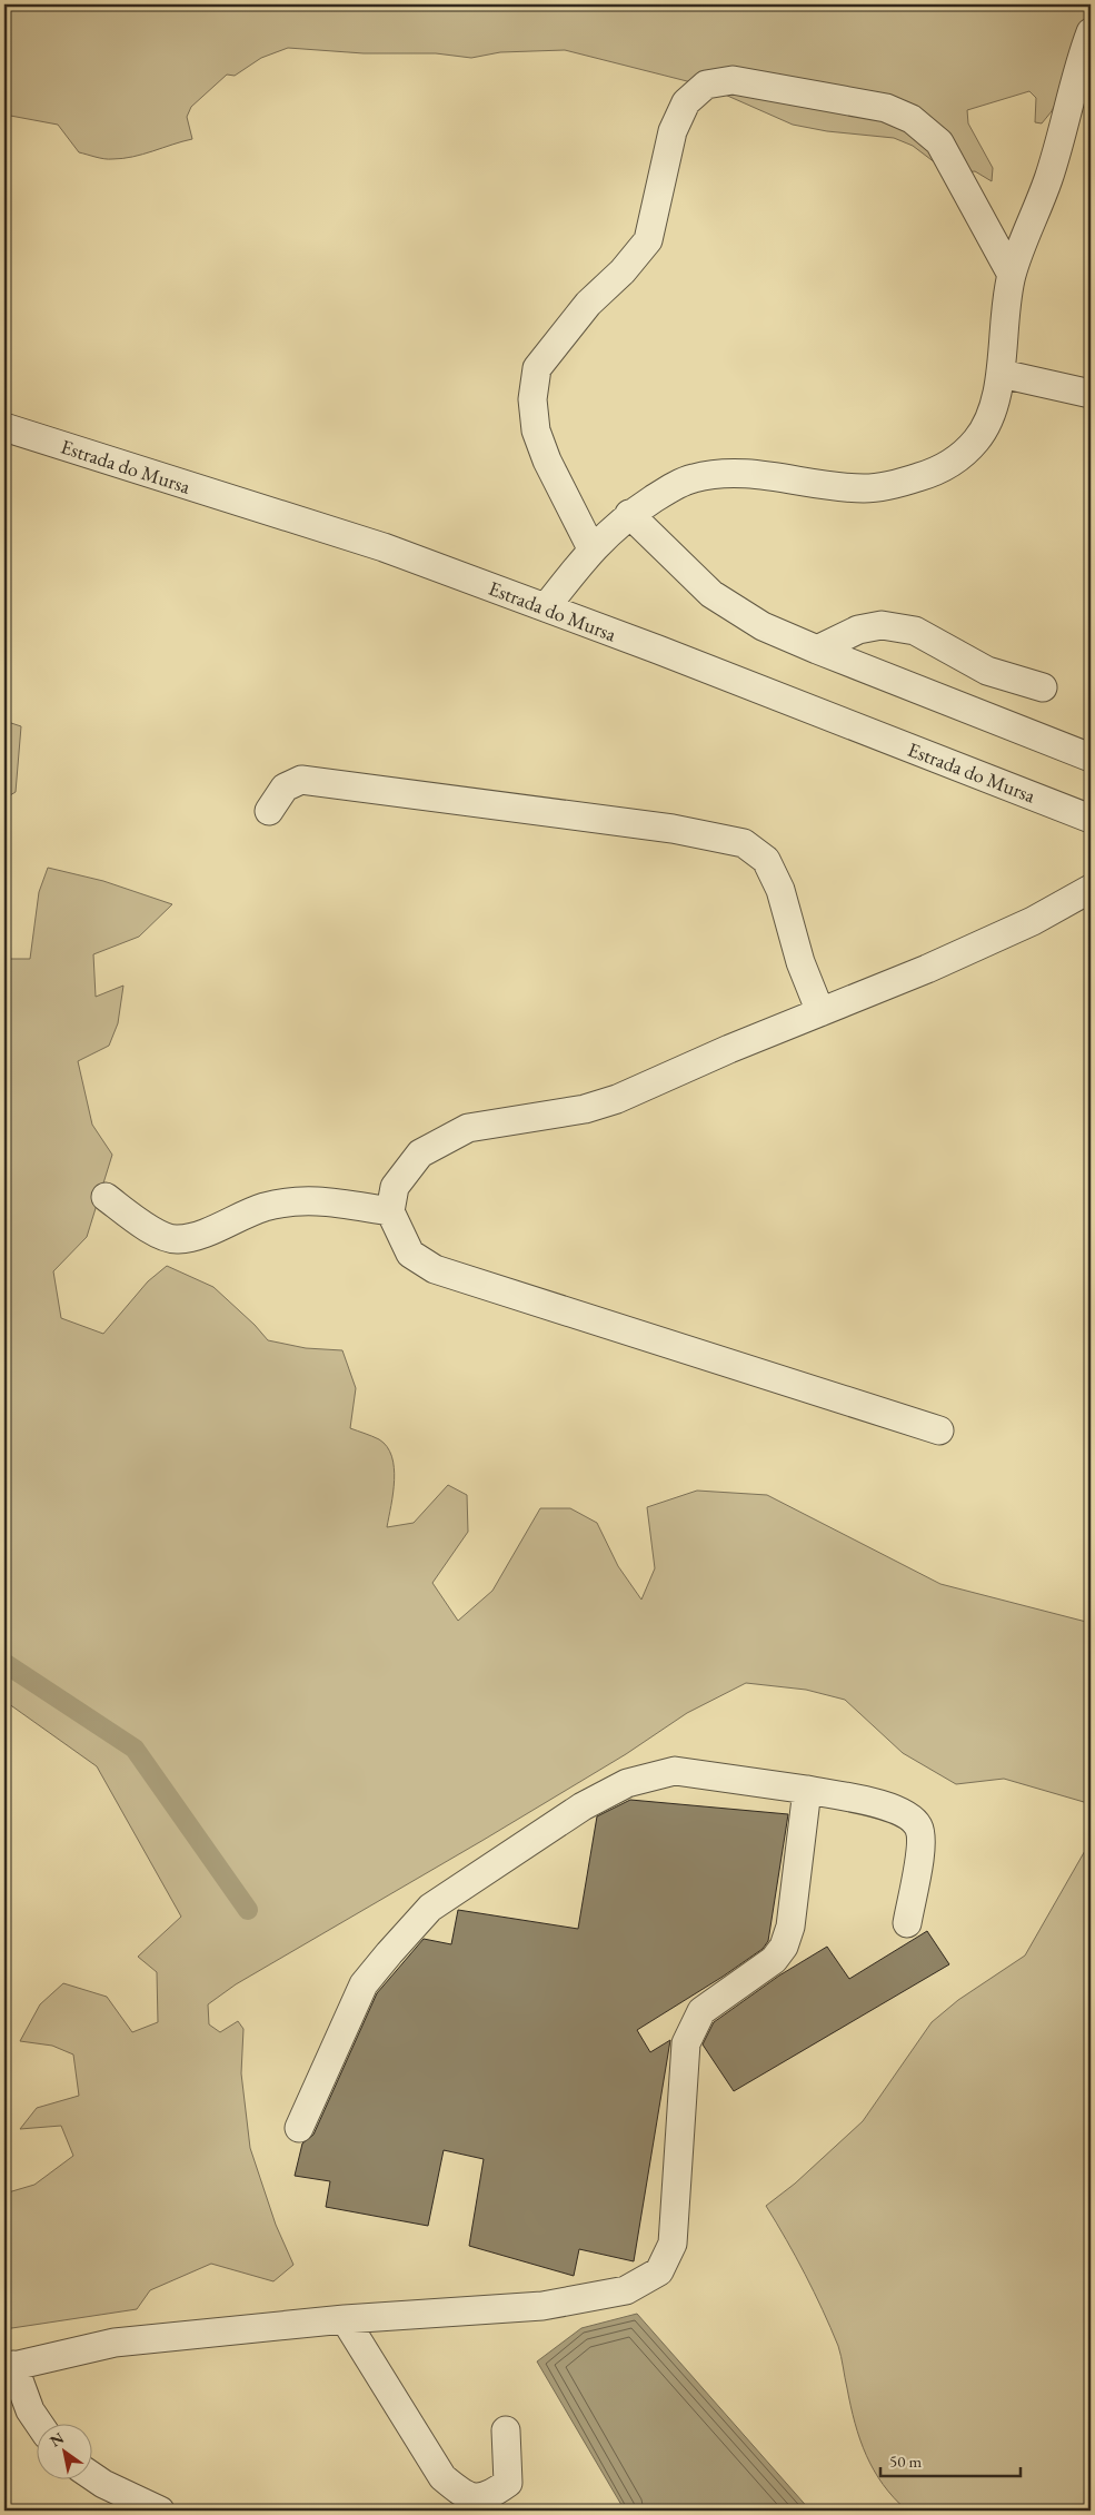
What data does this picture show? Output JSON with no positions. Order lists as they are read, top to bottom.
{
  "streets": {
    "street": ["Estrada do Mursa"]
  },
  "scale_bar": "50 m",
  "north": "top left"
}
